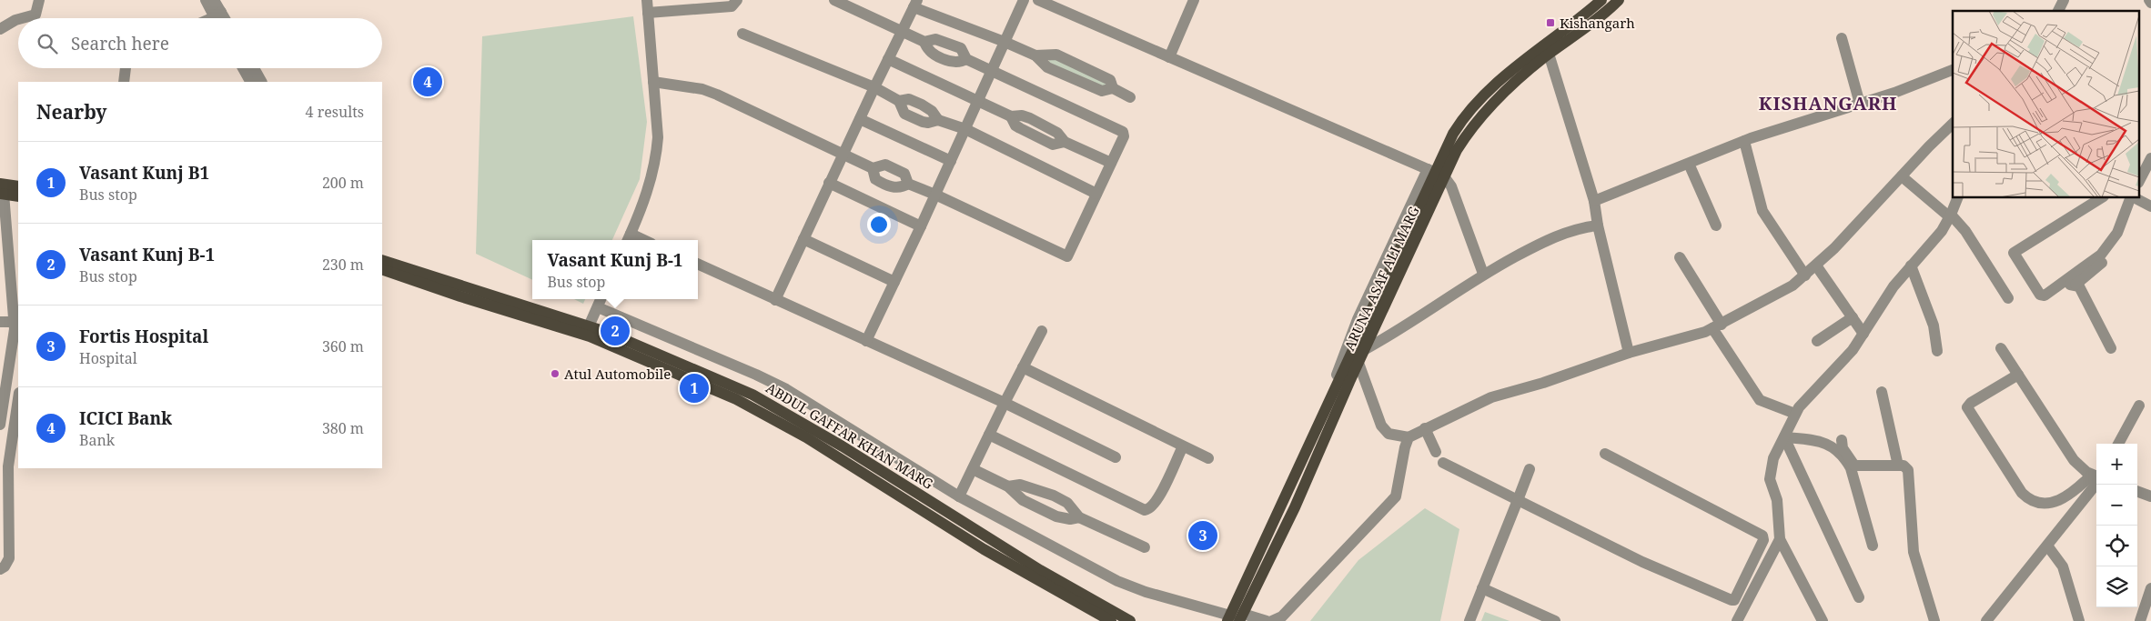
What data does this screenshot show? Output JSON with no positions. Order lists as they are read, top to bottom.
{
  "streets": {
    "main road": ["ARUNA ASAF ALI MARG", "ABDUL GAFFAR KHAN MARG"]
  },
  "districts": ["KISHANGARH"],
  "places": {
    "transit": ["Kishangarh"],
    "other": ["Atul Automobile"]
  },
  "page": {
    "search": "Search here",
    "pins": [
      "4",
      "2",
      "1",
      "3"
    ],
    "heading": ["Nearby", "4 results"],
    "list": [
      {
        "mark": "1",
        "name": "Vasant Kunj B1",
        "note": "Bus stop",
        "value": "200 m"
      },
      {
        "mark": "2",
        "name": "Vasant Kunj B-1",
        "note": "Bus stop",
        "value": "230 m"
      },
      {
        "mark": "3",
        "name": "Fortis Hospital",
        "note": "Hospital",
        "value": "360 m"
      },
      {
        "mark": "4",
        "name": "ICICI Bank",
        "note": "Bank",
        "value": "380 m"
      }
    ],
    "popup": ["Vasant Kunj B-1", "Bus stop"],
    "map_buttons": ["+", "−"]
  }
}
